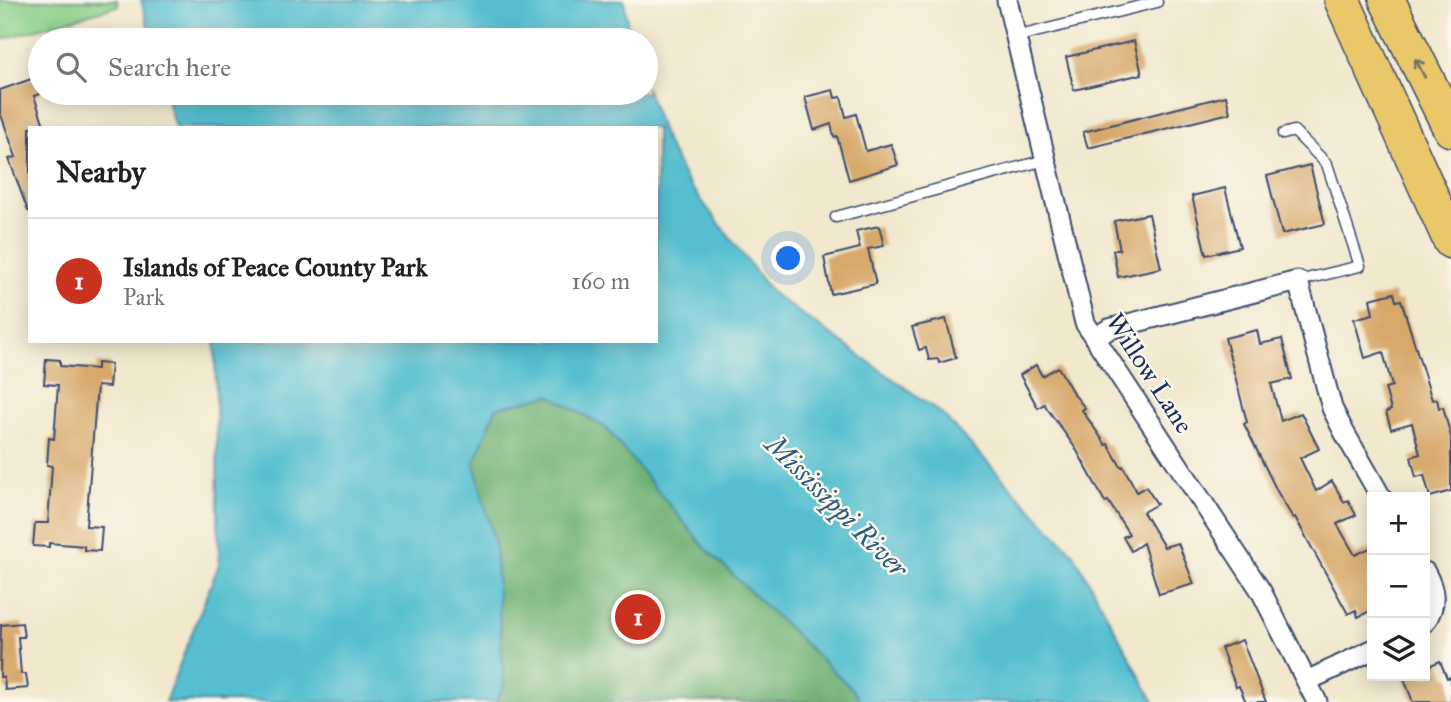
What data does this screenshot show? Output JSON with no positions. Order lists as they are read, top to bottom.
{
  "streets": {
    "street": ["Willow Lane"]
  },
  "water": ["Mississippi River"],
  "page": {
    "search": "Search here",
    "heading": "Nearby",
    "list": [
      {
        "mark": "1",
        "name": "Islands of Peace County Park",
        "note": "Park",
        "value": "160 m"
      }
    ],
    "map_buttons": ["+", "−"],
    "pins": "1"
  }
}
